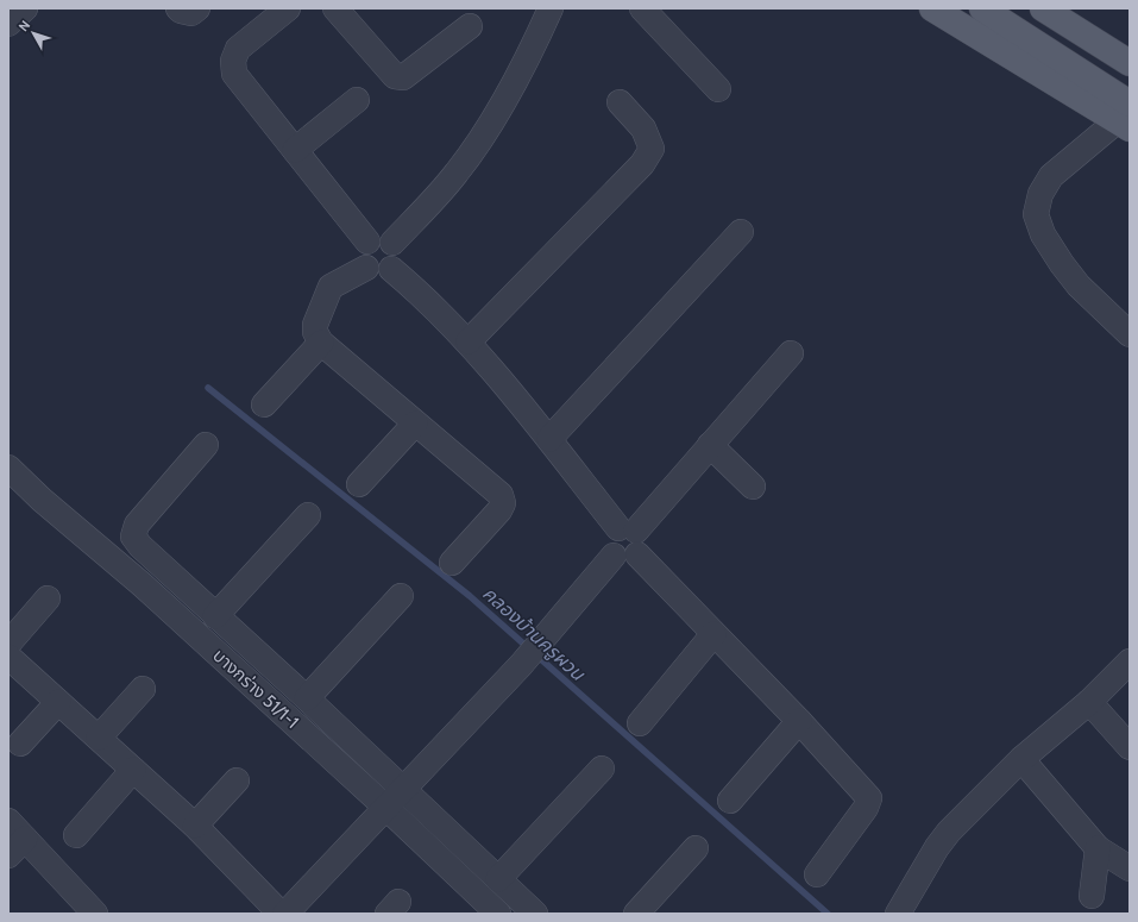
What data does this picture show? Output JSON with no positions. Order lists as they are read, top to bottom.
{
  "streets": {
    "street": ["บางกร่าง 51/1-1"]
  },
  "water": ["คลองบ้านครูผวน"],
  "north": "top left"
}
